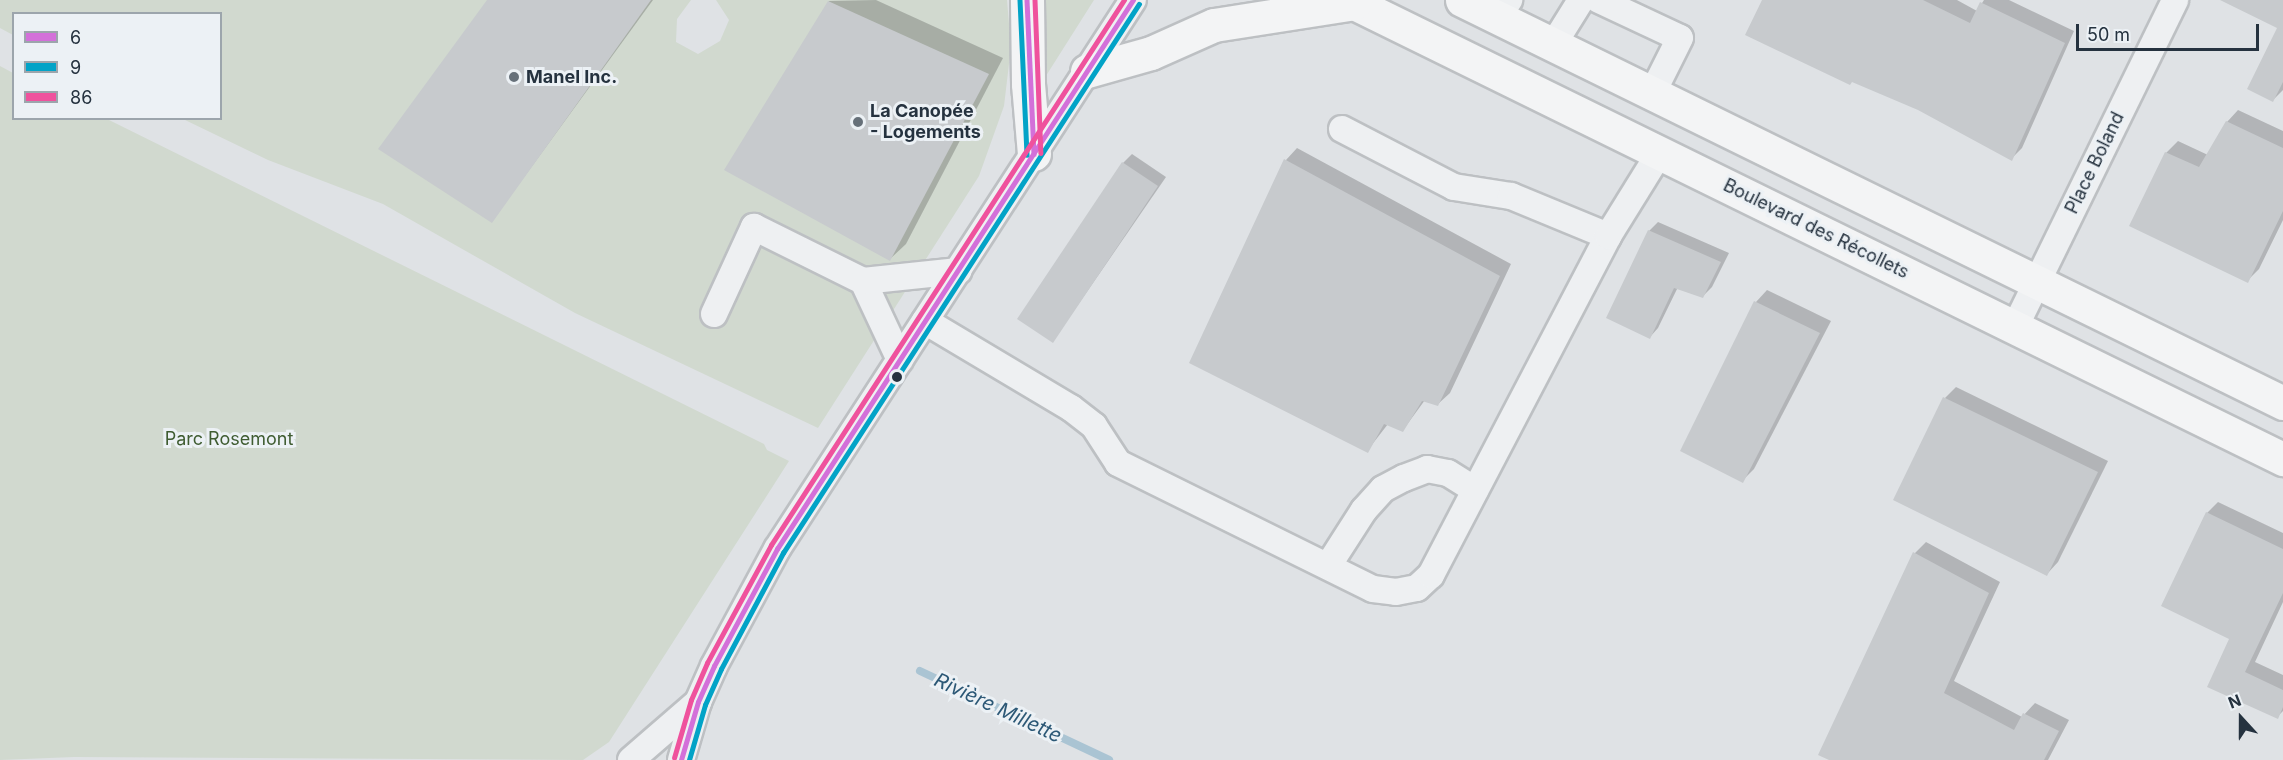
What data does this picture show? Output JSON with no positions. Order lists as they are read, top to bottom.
{
  "streets": {
    "main road": ["Boulevard des Récollets"],
    "street": ["Place Boland"]
  },
  "crossings": [
    ["Place Boland", "Boulevard des Récollets"]
  ],
  "water": ["Rivière Millette"],
  "parks": ["Parc Rosemont"],
  "places": ["Manel Inc.", "La Canopée - Logements"],
  "lines": ["transit line 6", "transit line 9", "transit line 86"],
  "legend": ["6", "9", "86"],
  "scale_bar": "50 m",
  "north": "top"
}
